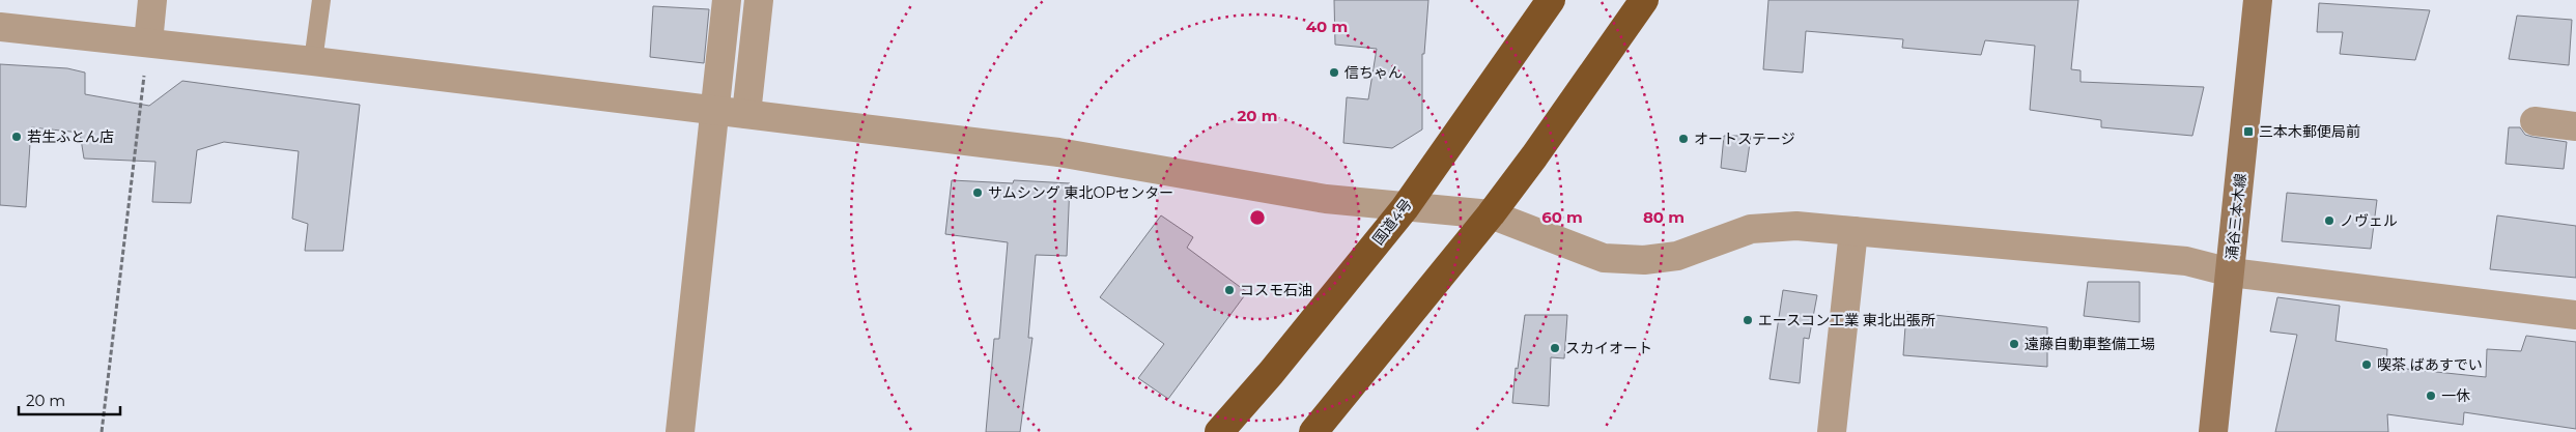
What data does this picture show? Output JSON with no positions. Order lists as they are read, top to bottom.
{
  "streets": {
    "highway": ["国道4号"],
    "main road": ["涌谷三本木線"]
  },
  "places": {
    "other": [
      "信ちゃん",
      "若生ふとん店",
      "オートステージ",
      "サムシング 東北OPセンター",
      "ノヴェル",
      "コスモ石油",
      "エースコン工業 東北出張所",
      "遠藤自動車整備工場",
      "スカイオート",
      "喫茶 ばあすでい",
      "一休"
    ],
    "transit": ["三本木郵便局前"]
  },
  "scale_bar": "20 m",
  "rings": [
    "40 m",
    "20 m",
    "60 m",
    "80 m"
  ]
}
